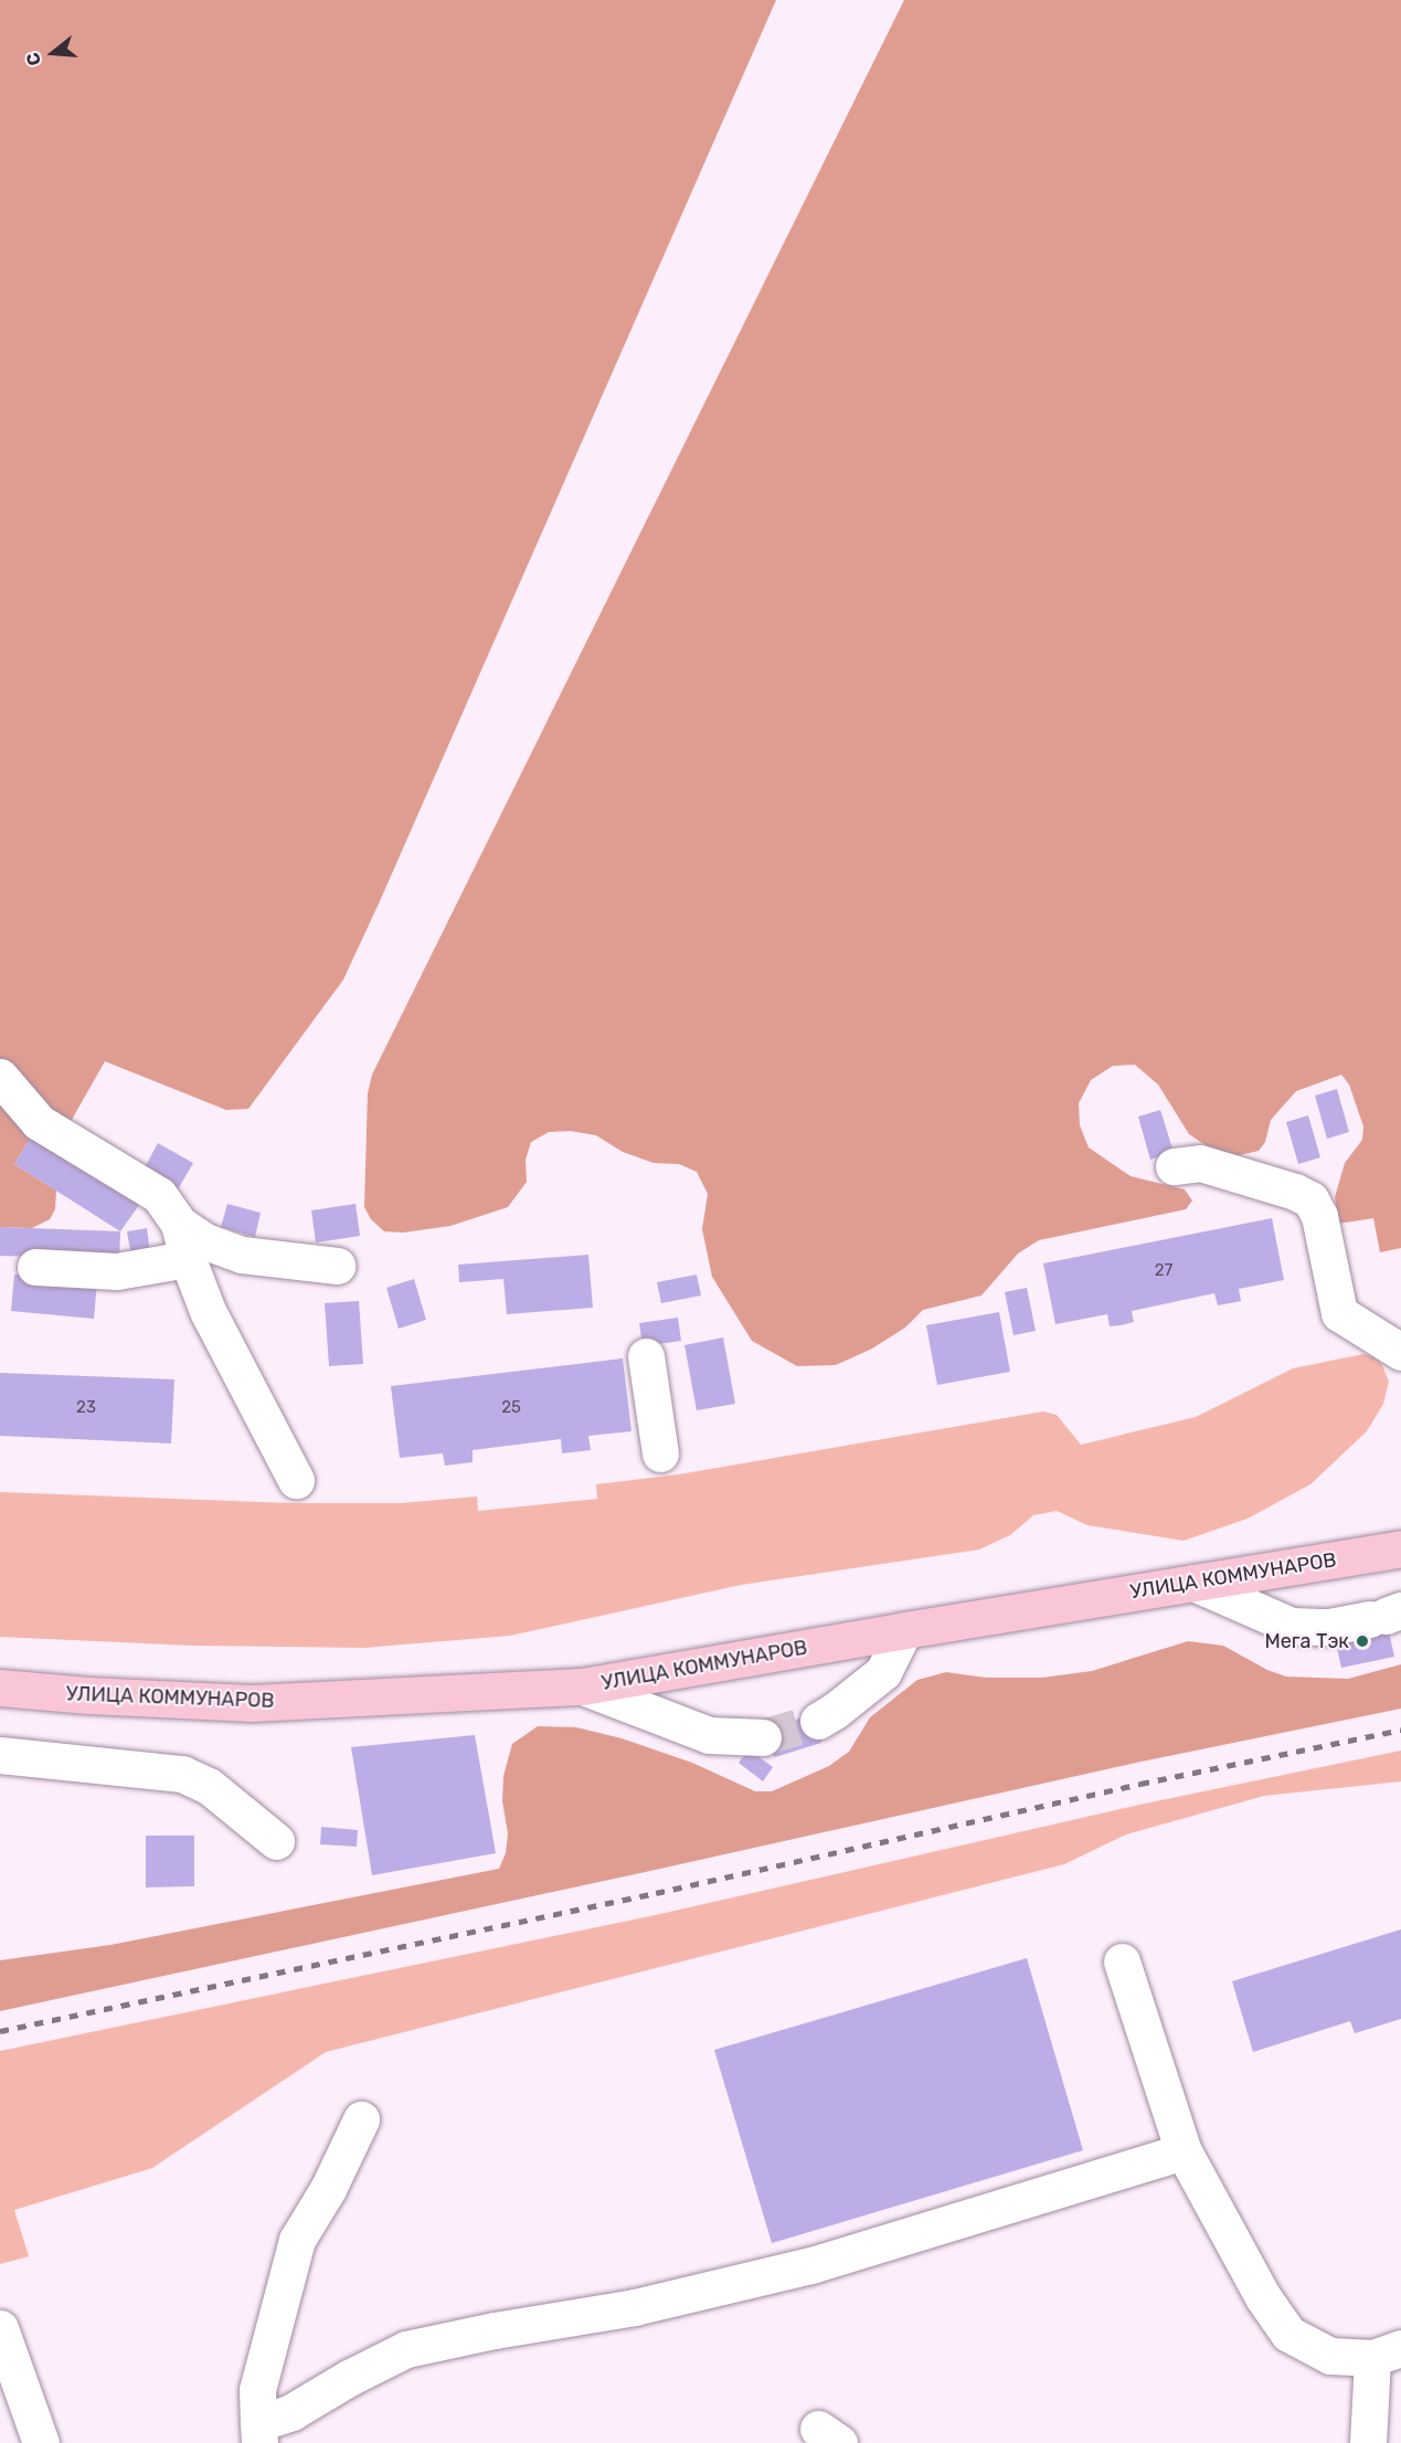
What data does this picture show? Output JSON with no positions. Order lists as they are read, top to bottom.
{
  "streets": {
    "main road": ["УЛИЦА КОММУНАРОВ"]
  },
  "places": ["Мега Тэк"],
  "house_numbers": ["27", "23", "25"],
  "north": "left"
}
